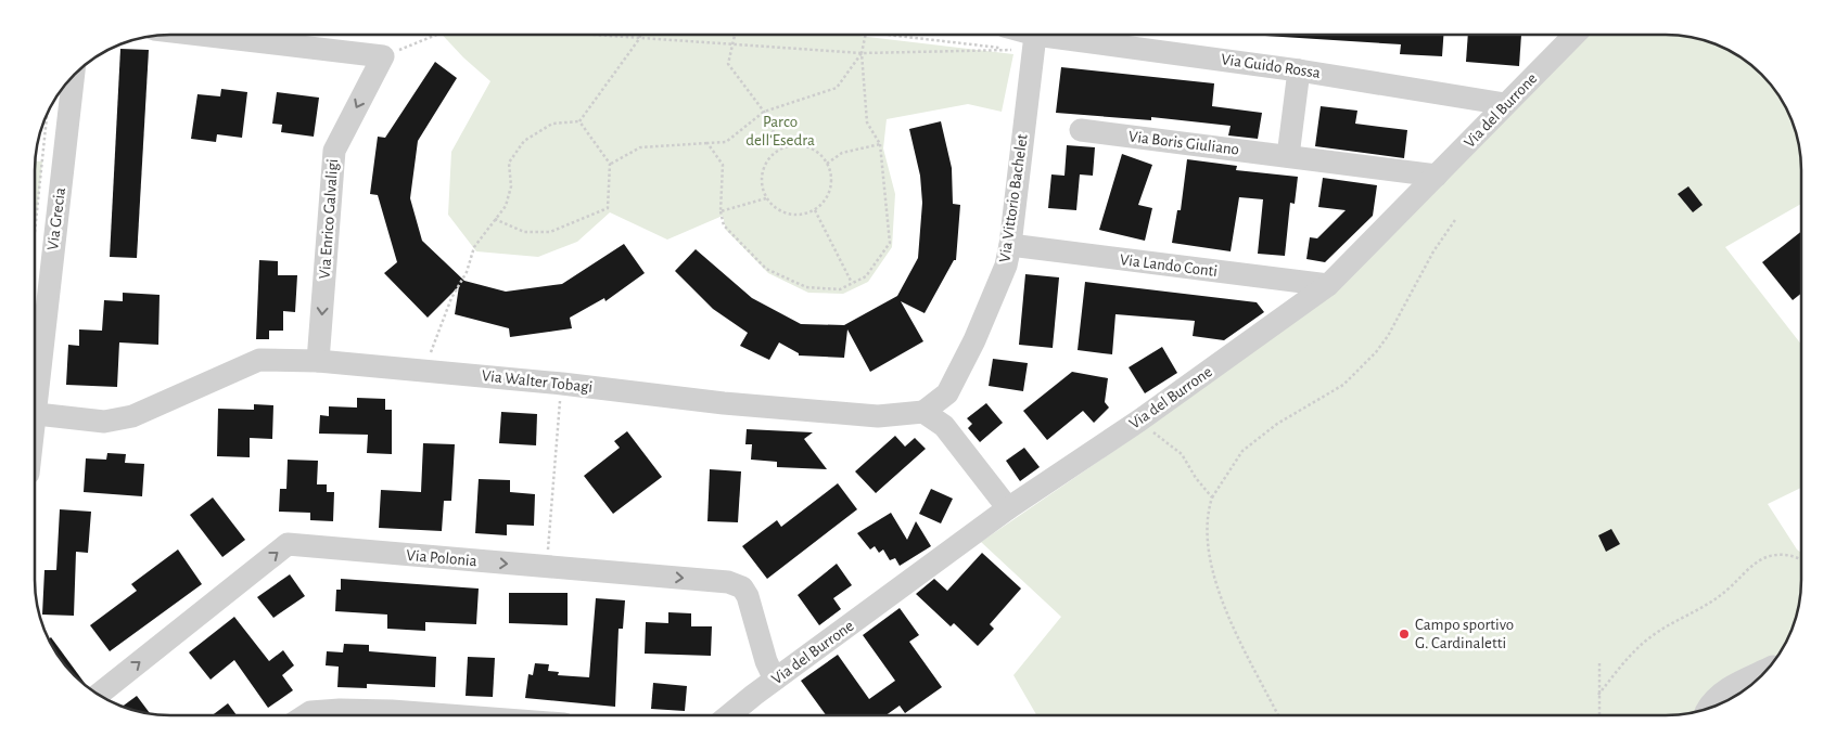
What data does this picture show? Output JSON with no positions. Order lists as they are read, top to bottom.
{
  "streets": {
    "street": [
      "Via Guido Rossa",
      "Via del Burrone",
      "Via Boris Giuliano",
      "Via Vittorio Bachelet",
      "Via Grecia",
      "Via Enrico Galvaligi",
      "Via Lando Conti",
      "Via Walter Tobagi",
      "Via Polonia"
    ]
  },
  "crossings": [
    ["Via Guido Rossa", "Via del Burrone"],
    ["Via del Burrone", "Via Boris Giuliano"],
    ["Via del Burrone", "Via Lando Conti"],
    ["Via del Burrone", "Via Polonia"],
    ["Via Vittorio Bachelet", "Via Lando Conti"],
    ["Via Vittorio Bachelet", "Via Walter Tobagi"],
    ["Via Enrico Galvaligi", "Via Walter Tobagi"]
  ],
  "one_way": ["Via Enrico Galvaligi", "Via Polonia"],
  "parks": ["Parco dell'Esedra"],
  "places": ["Campo sportivo G. Cardinaletti"]
}
